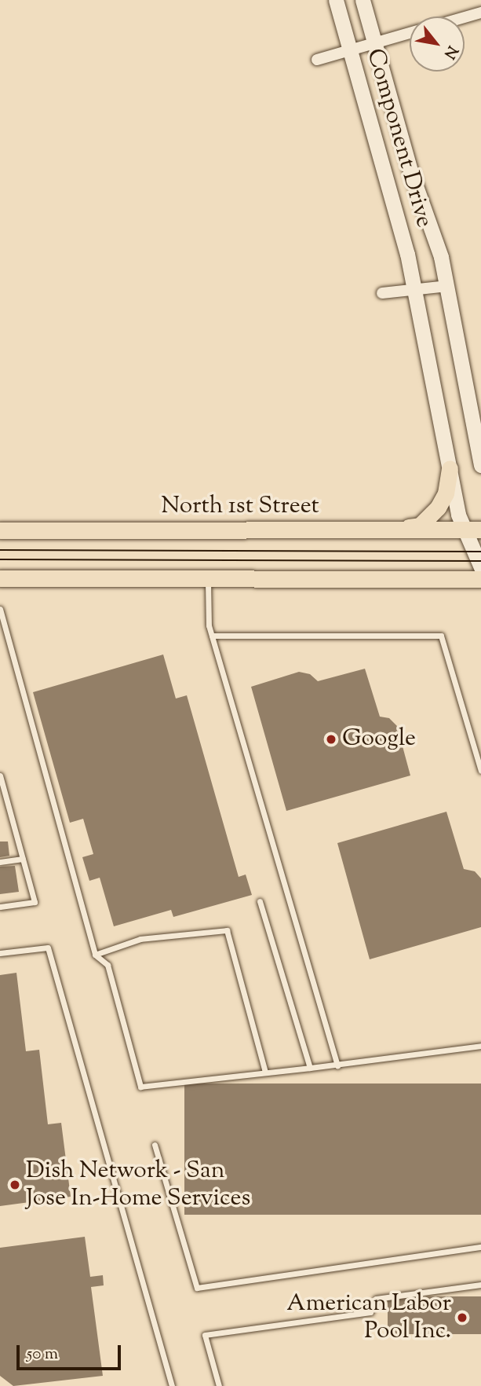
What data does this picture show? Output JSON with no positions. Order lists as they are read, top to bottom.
{
  "streets": {
    "main road": ["Component Drive", "North 1st Street"]
  },
  "crossings": [
    ["Component Drive", "North 1st Street"]
  ],
  "places": ["Google", "Dish Network - San Jose In-Home Services", "American Labor Pool Inc."],
  "scale_bar": "50 m",
  "north": "bottom right"
}
